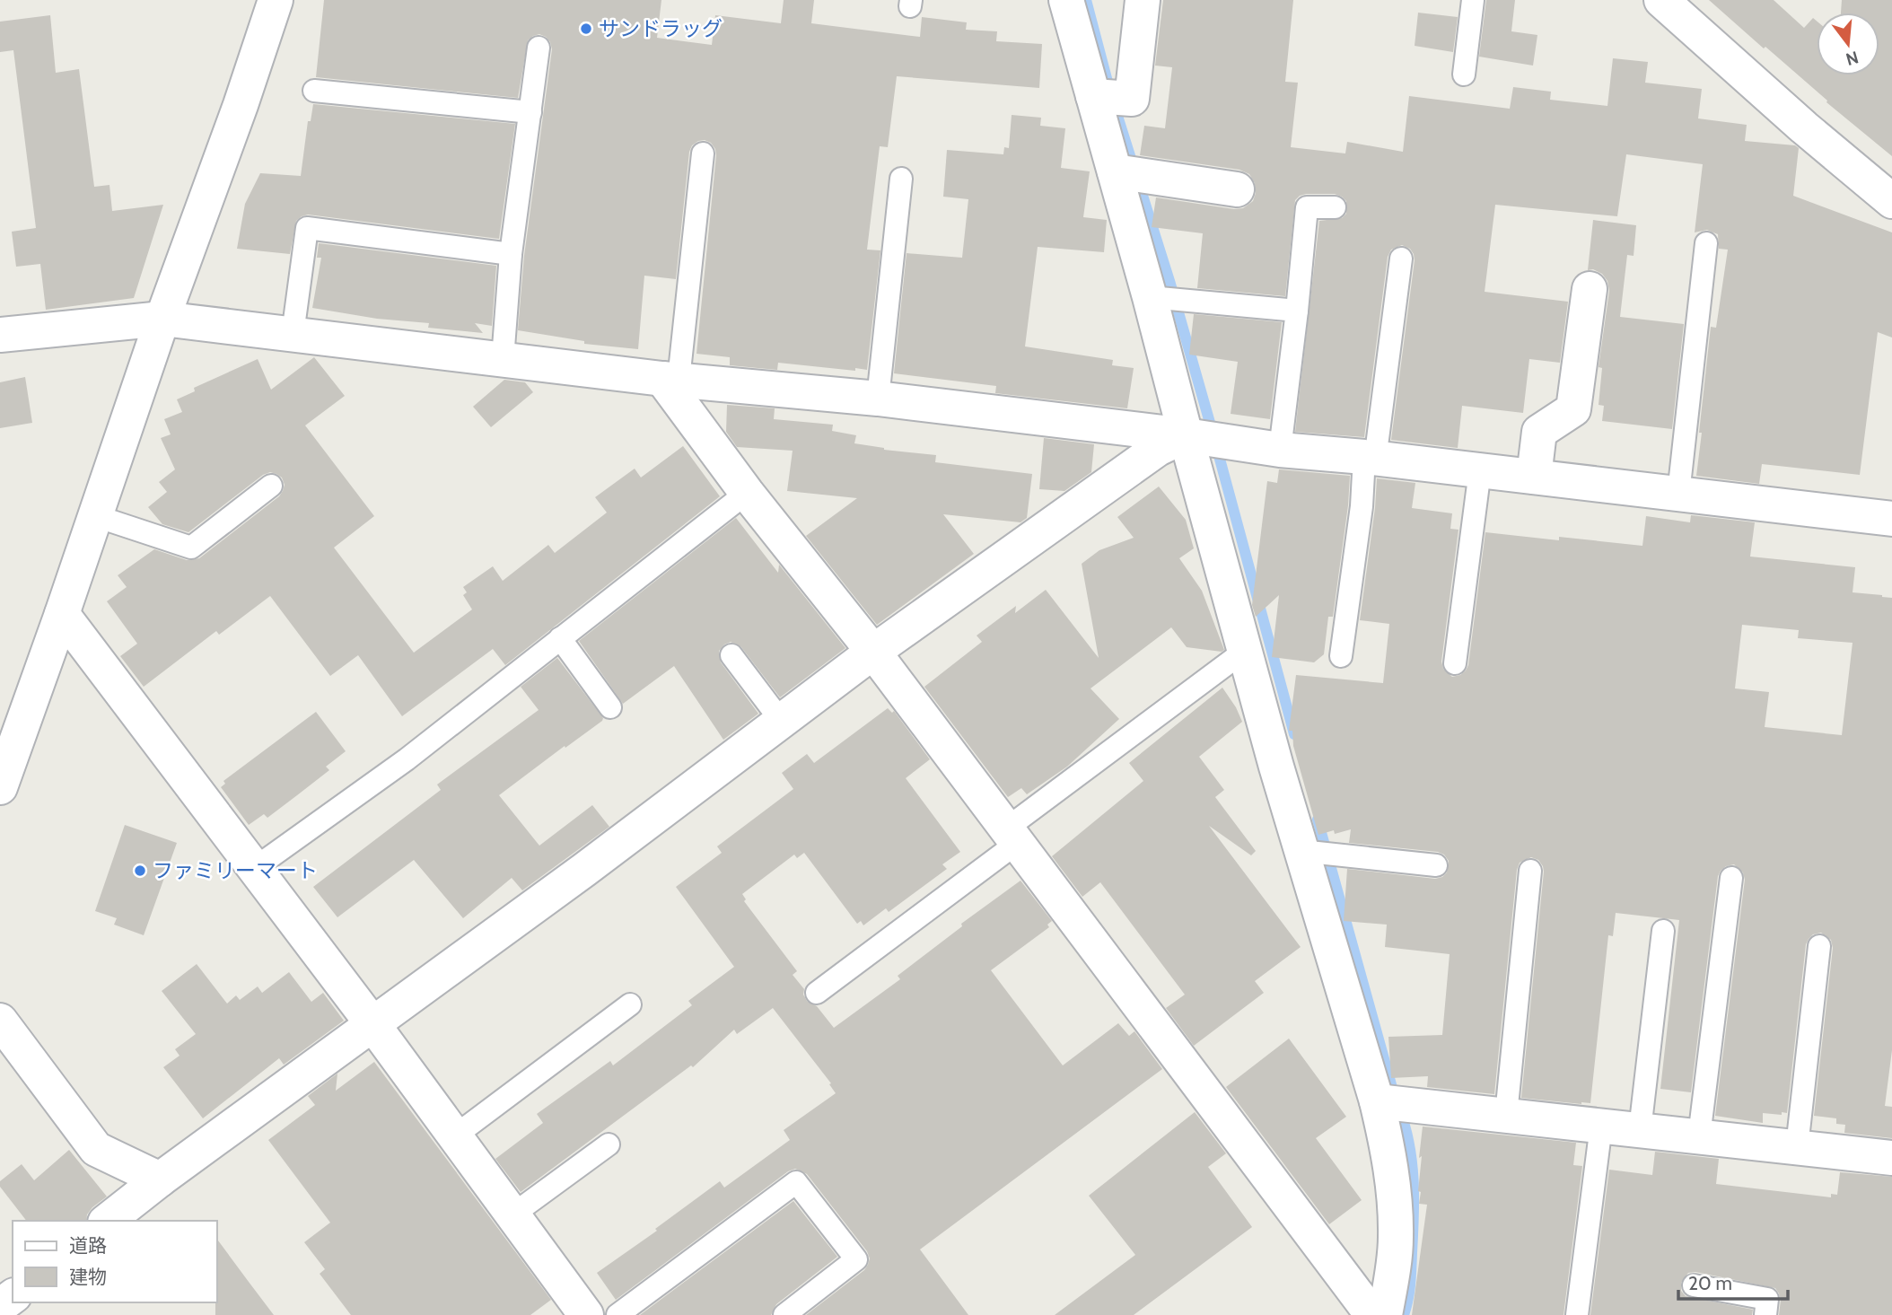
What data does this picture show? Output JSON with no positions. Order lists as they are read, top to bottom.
{
  "places": ["サンドラッグ", "ファミリーマート"],
  "legend": ["道路", "建物"],
  "scale_bar": "20 m",
  "north": "bottom"
}
